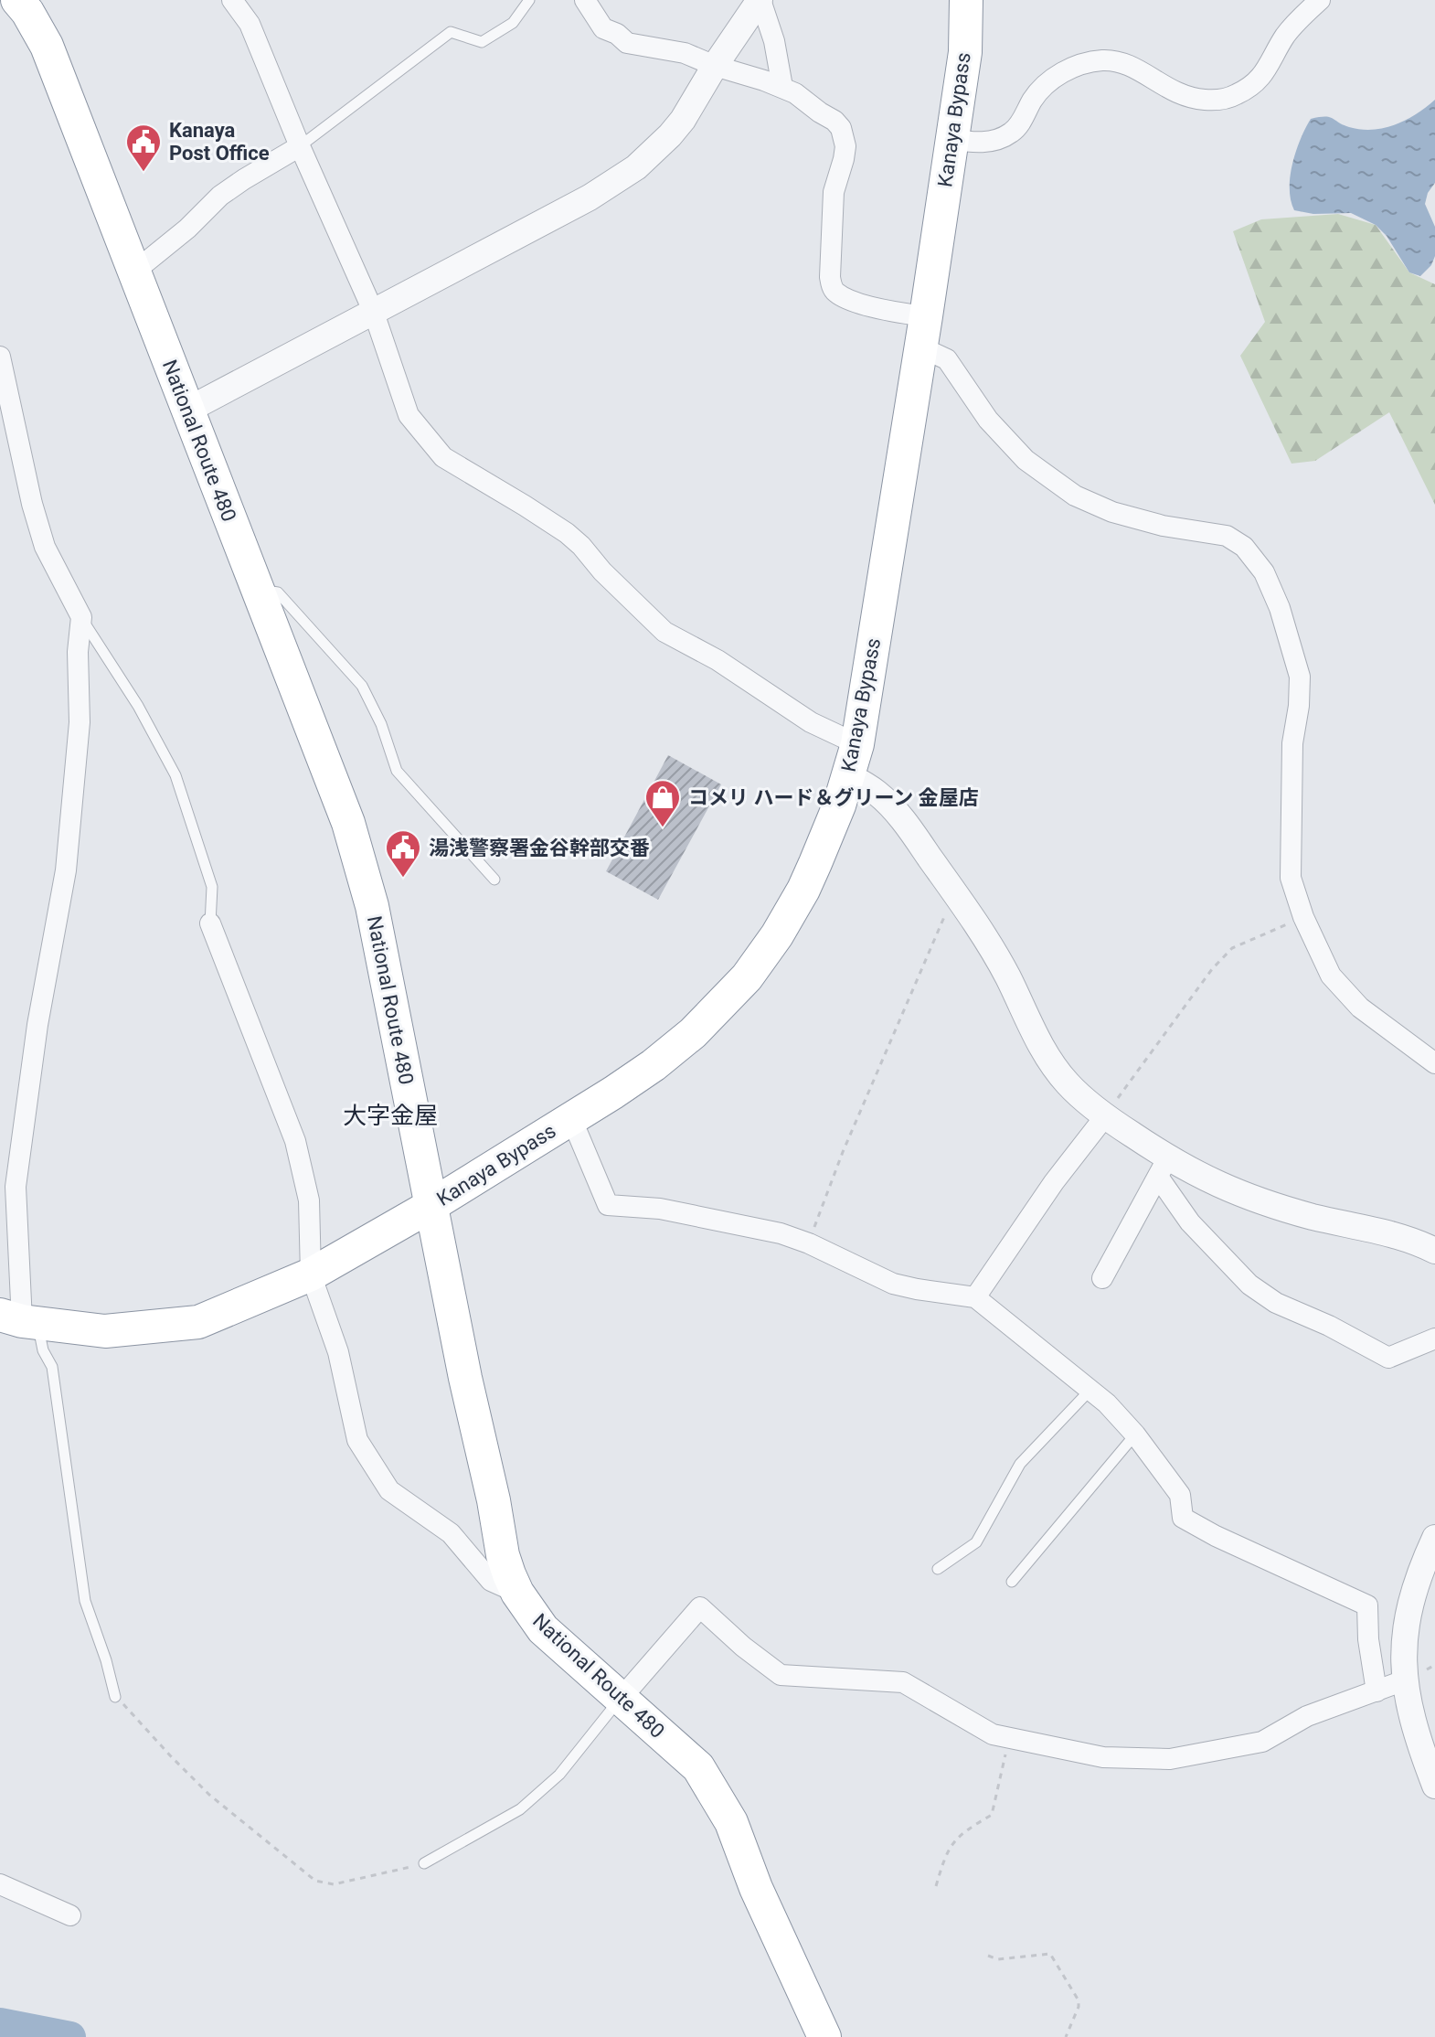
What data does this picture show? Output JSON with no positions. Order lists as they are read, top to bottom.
{
  "streets": {
    "highway": ["Kanaya Bypass", "National Route 480"]
  },
  "crossings": [
    ["Kanaya Bypass", "National Route 480"]
  ],
  "districts": ["大字金屋"],
  "places": {
    "public building": ["Kanaya Post Office", "湯浅警察署金谷幹部交番"],
    "shop": ["コメリ ハード＆グリーン 金屋店"]
  }
}
